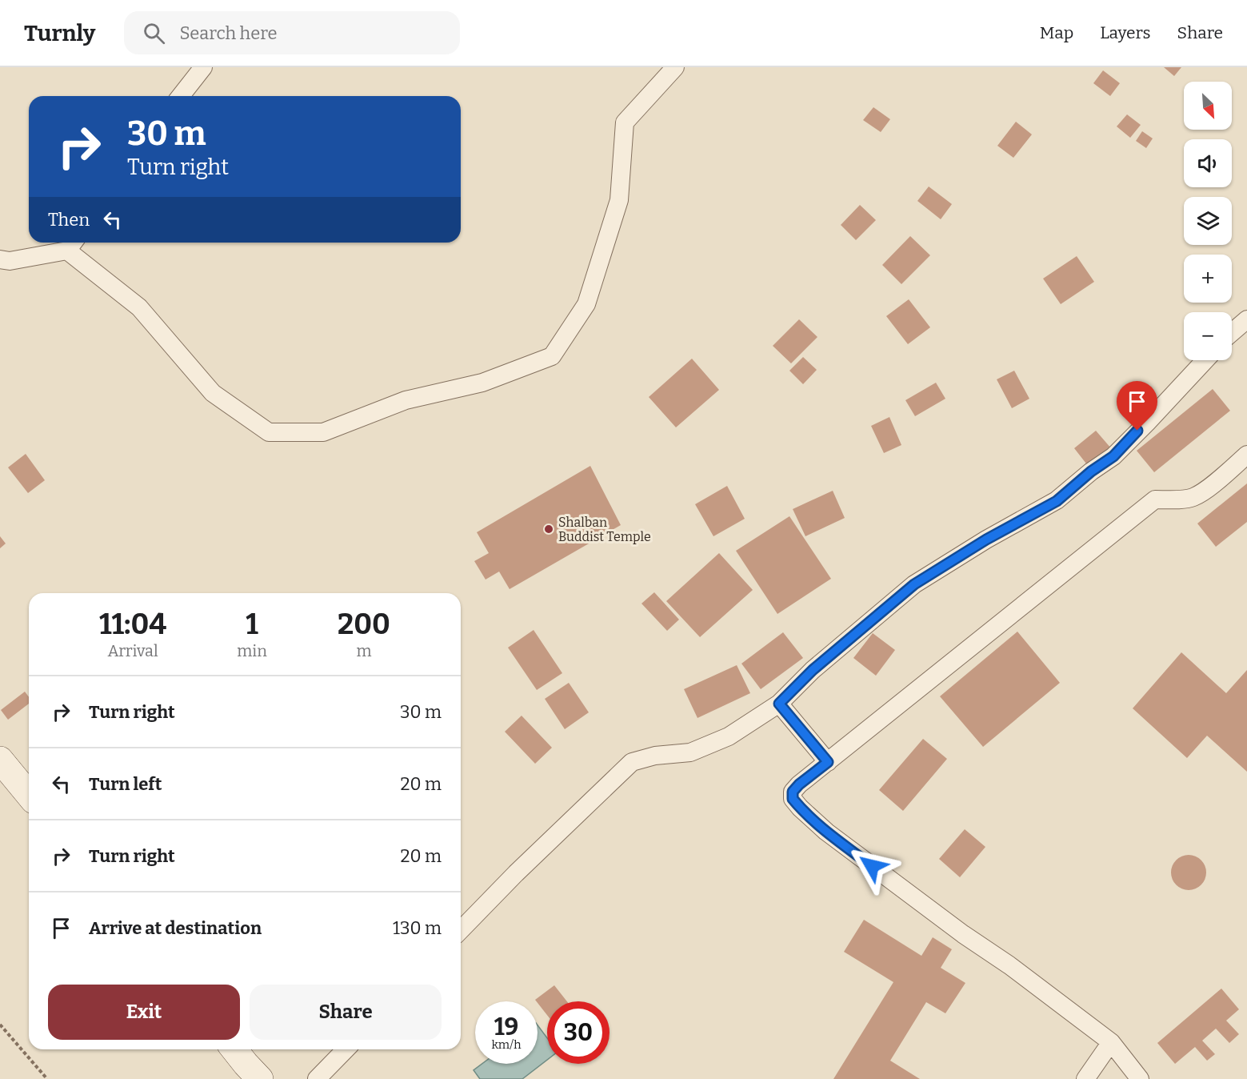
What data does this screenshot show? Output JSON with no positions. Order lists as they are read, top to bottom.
{
  "places": ["Shalban Buddist Temple"],
  "north": "bottom right",
  "page": {
    "header": "Turnly",
    "search": "Search here",
    "nav": ["Map", "Layers", "Share"],
    "map_buttons": ["+", "−"],
    "turn": ["30 m", "Turn right"],
    "then": "Then",
    "eta": [
      "11:04",
      "Arrival",
      "1",
      "min",
      "200",
      "m"
    ],
    "list": [
      {
        "name": "Turn right",
        "value": "30 m"
      },
      {
        "name": "Turn left",
        "value": "20 m"
      },
      {
        "name": "Turn right",
        "value": "20 m"
      },
      {
        "name": "Arrive at destination",
        "value": "130 m"
      }
    ],
    "buttons": ["Exit", "Share"],
    "speed": "19 km/h",
    "limit": "30"
  }
}
